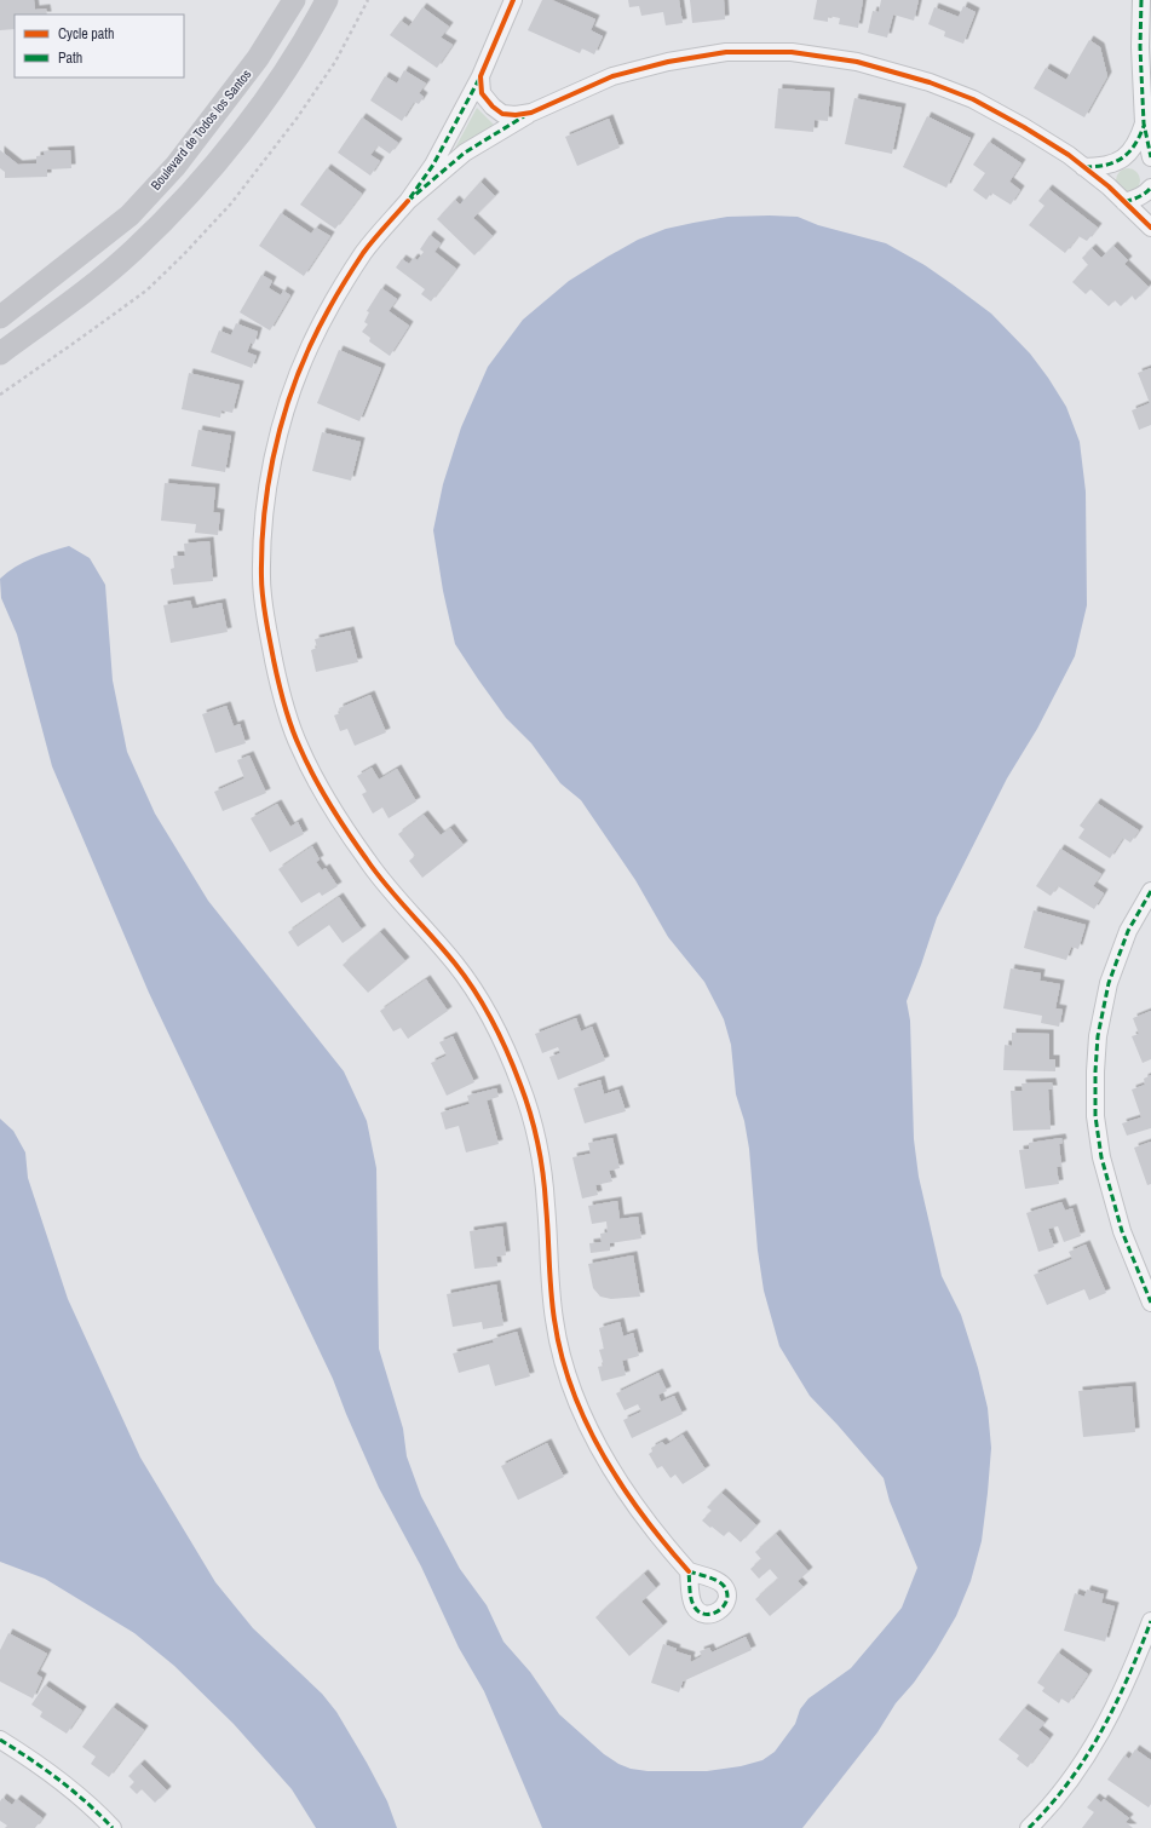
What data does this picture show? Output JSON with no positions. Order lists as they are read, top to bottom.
{
  "streets": {
    "street": ["Boulevard de Todos los Santos"]
  },
  "legend": ["Cycle path", "Path"]
}
